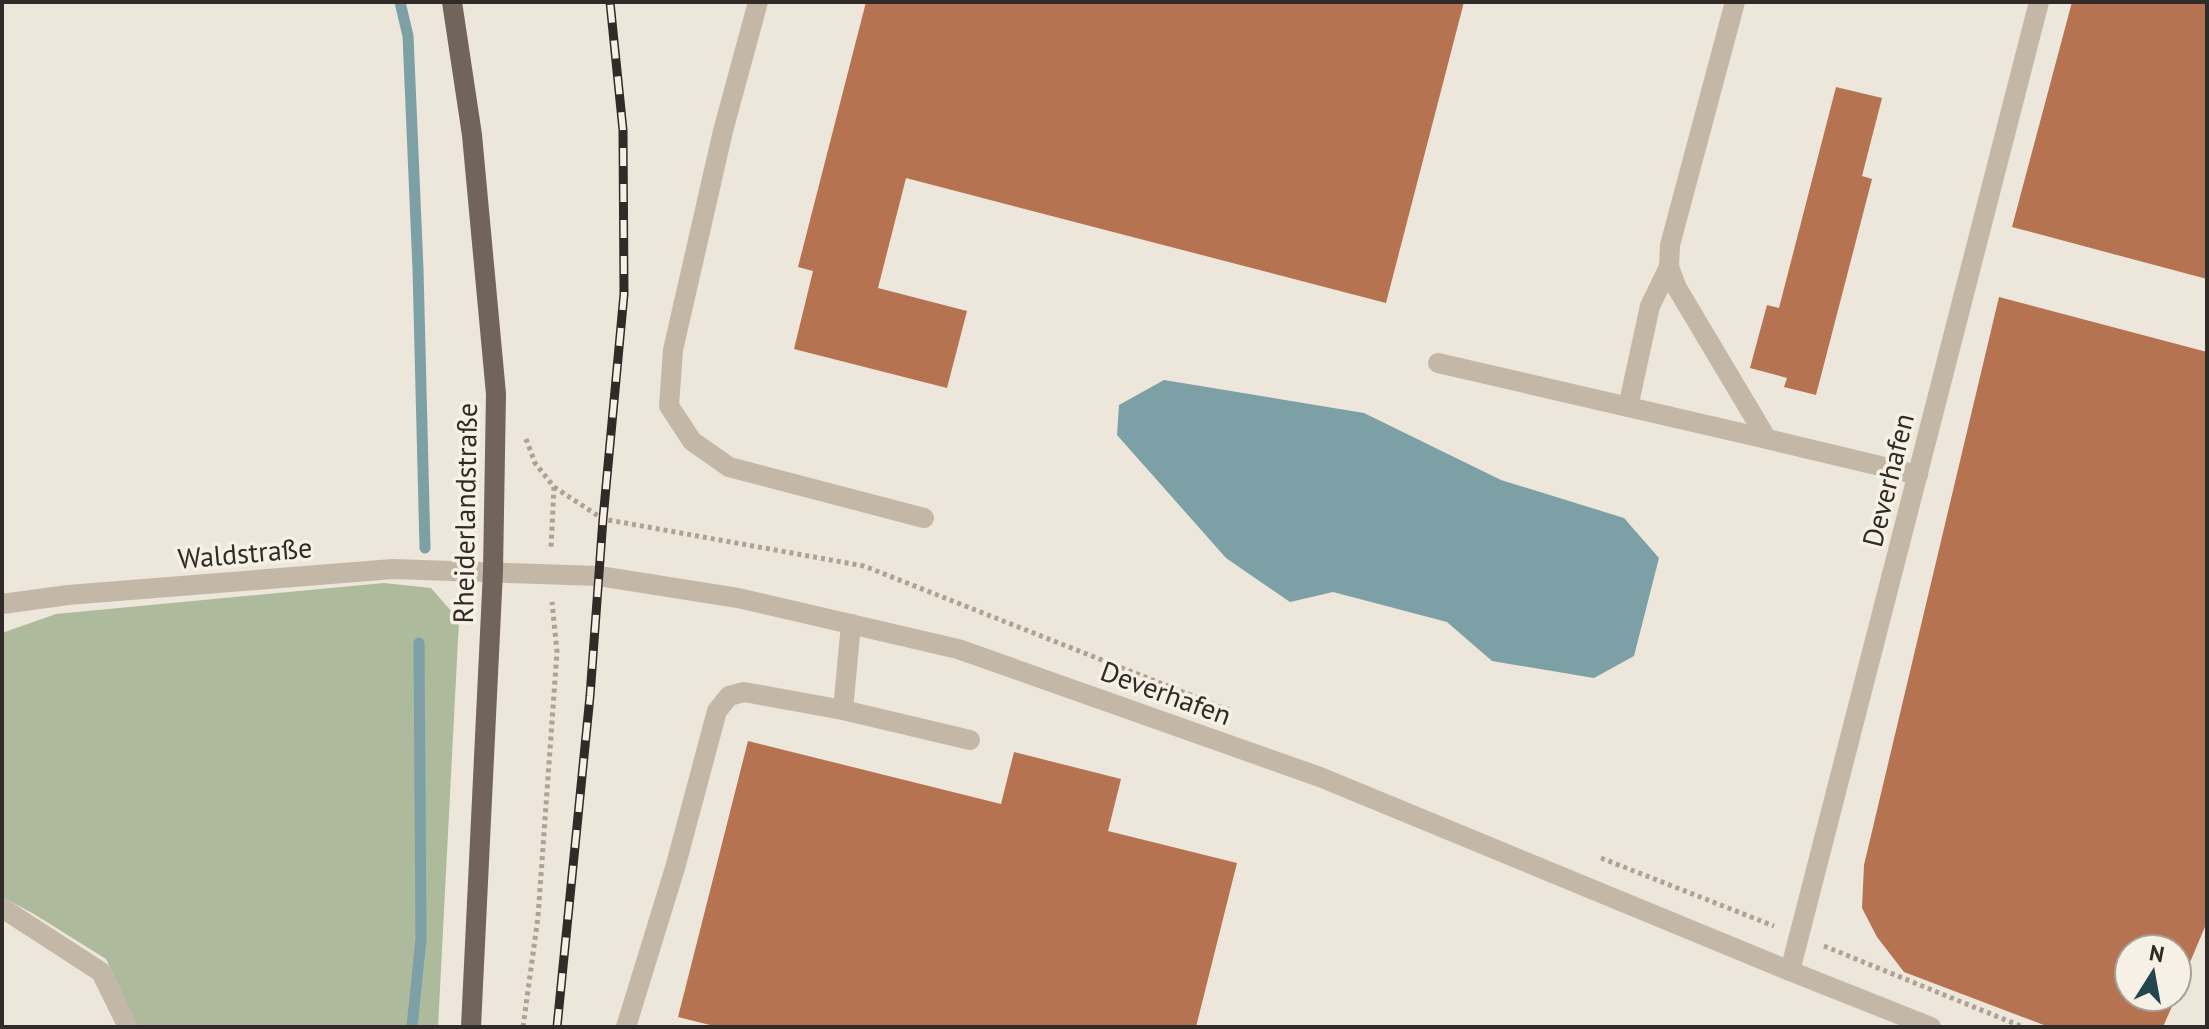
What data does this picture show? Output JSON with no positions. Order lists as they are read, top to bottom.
{
  "streets": {
    "main road": ["Rheiderlandstraße"],
    "street": ["Deverhafen", "Waldstraße"]
  },
  "crossings": [
    ["Deverhafen", "Rheiderlandstraße"],
    ["Deverhafen", "Waldstraße"],
    ["Rheiderlandstraße", "Waldstraße"]
  ],
  "north": "top"
}
